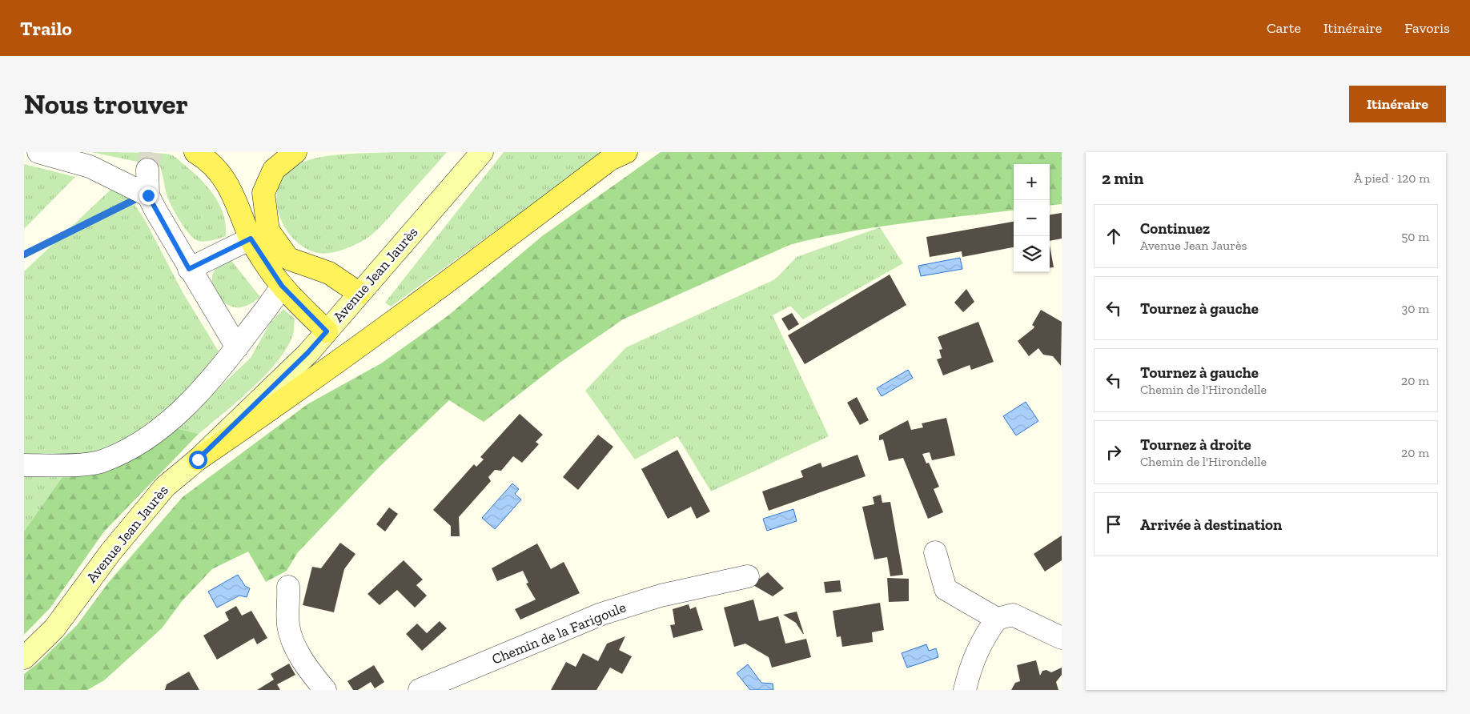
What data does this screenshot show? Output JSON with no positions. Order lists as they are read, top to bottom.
{
  "streets": {
    "main road": ["Avenue Jean Jaurès"],
    "street": ["Chemin de la Farigoule"]
  },
  "page": {
    "header": "Trailo",
    "nav": ["Carte", "Itinéraire", "Favoris"],
    "buttons": "Itinéraire",
    "title": "Nous trouver",
    "heading": ["2 min", "À pied · 120 m"],
    "map_buttons": ["+", "−"],
    "list": [
      ["Continuez", "Avenue Jean Jaurès", "50 m"],
      ["Tournez à gauche", "30 m"],
      ["Tournez à gauche", "Chemin de l'Hirondelle", "20 m"],
      ["Tournez à droite", "Chemin de l'Hirondelle", "20 m"],
      "Arrivée à destination"
    ]
  }
}
